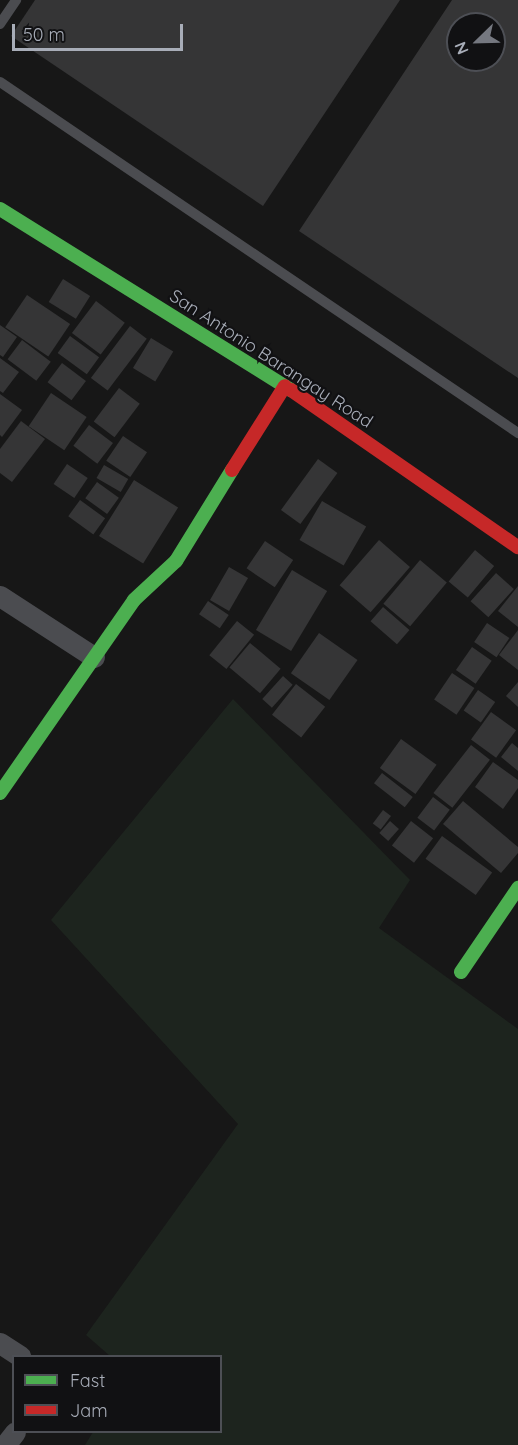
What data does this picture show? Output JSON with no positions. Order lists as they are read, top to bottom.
{
  "streets": {
    "street": ["San Antonio Barangay Road"]
  },
  "legend": ["Fast", "Jam"],
  "scale_bar": "50 m",
  "north": "bottom left"
}
